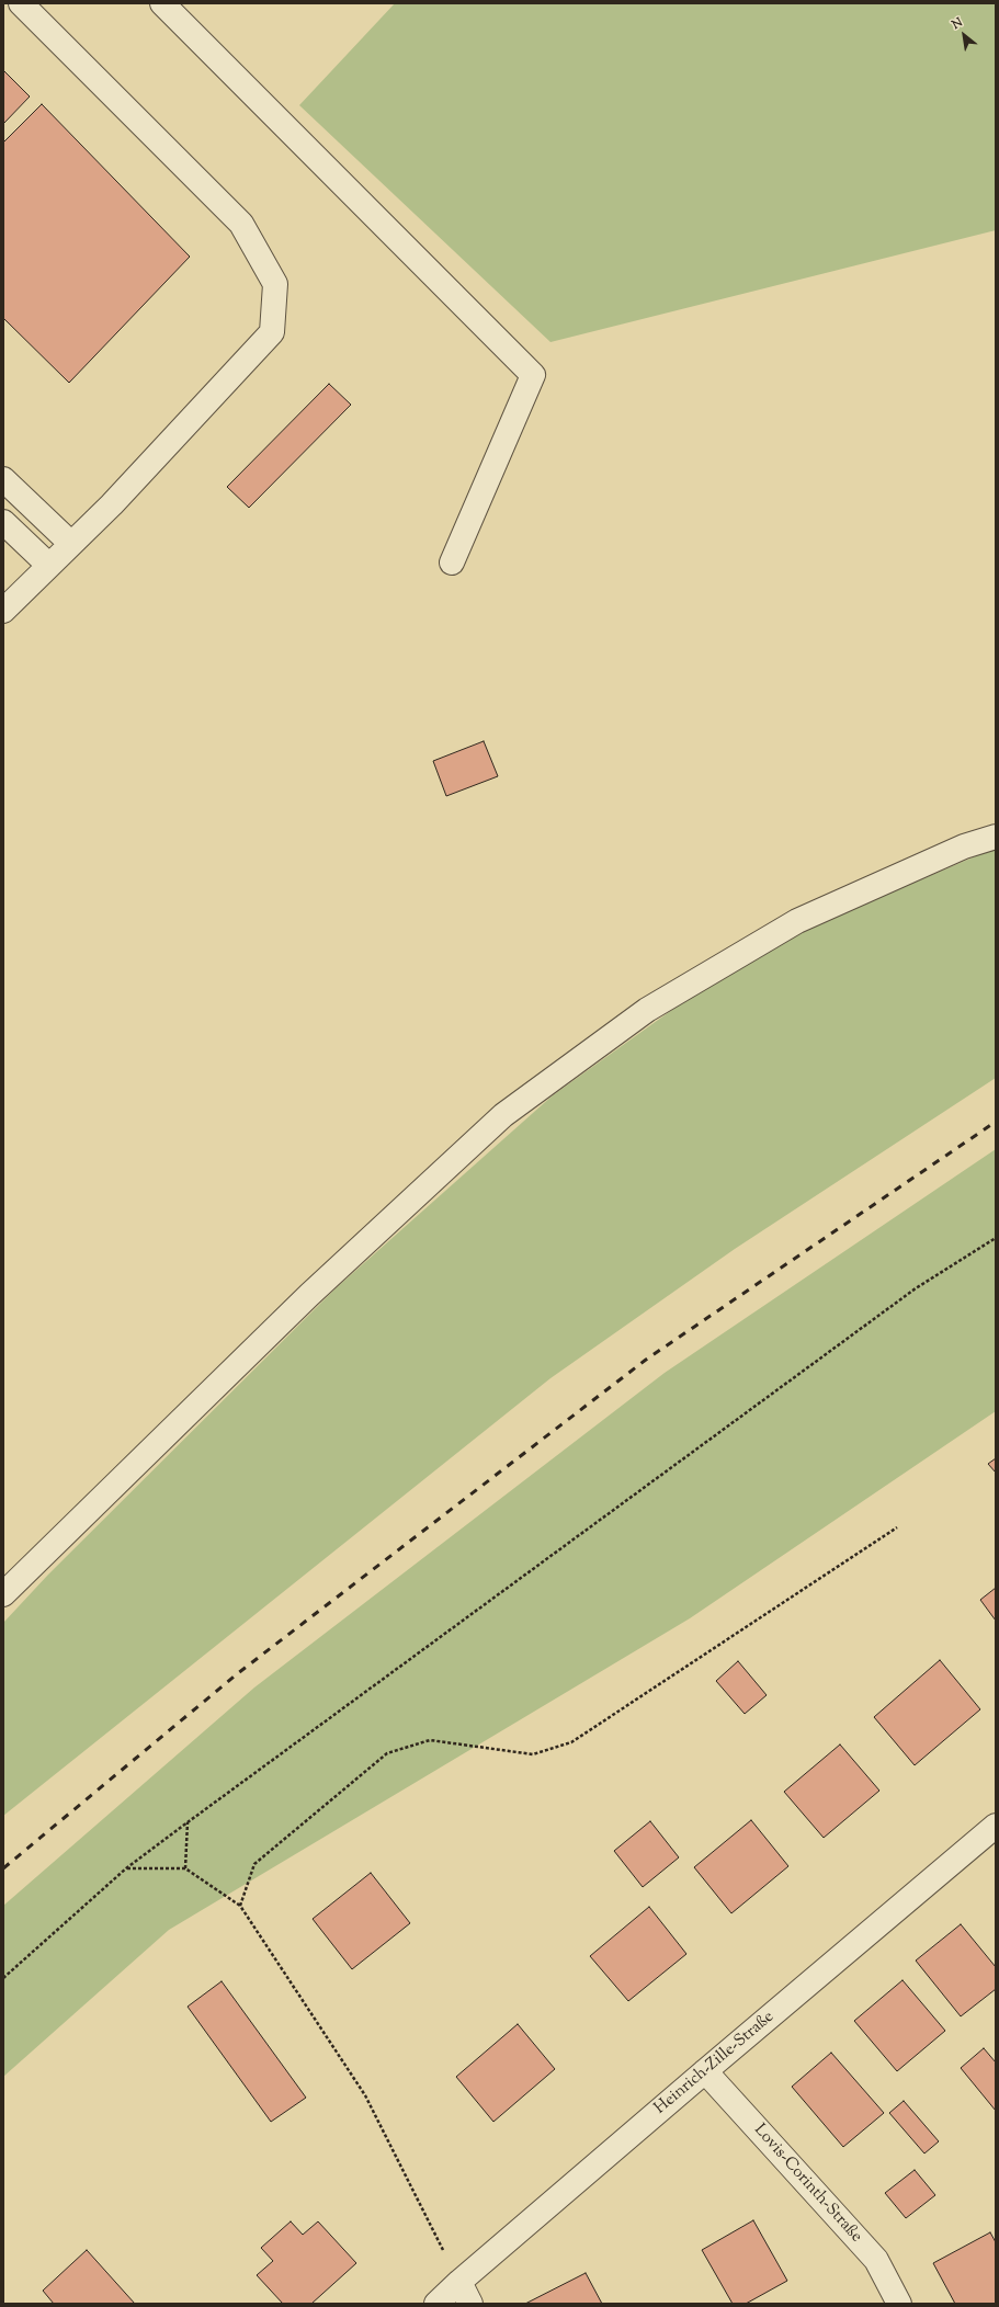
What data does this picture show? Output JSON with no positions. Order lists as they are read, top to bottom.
{
  "streets": {
    "street": ["Heinrich-Zille-Straße", "Lovis-Corinth-Straße"]
  },
  "crossings": [
    ["Heinrich-Zille-Straße", "Lovis-Corinth-Straße"]
  ],
  "north": "top left"
}
